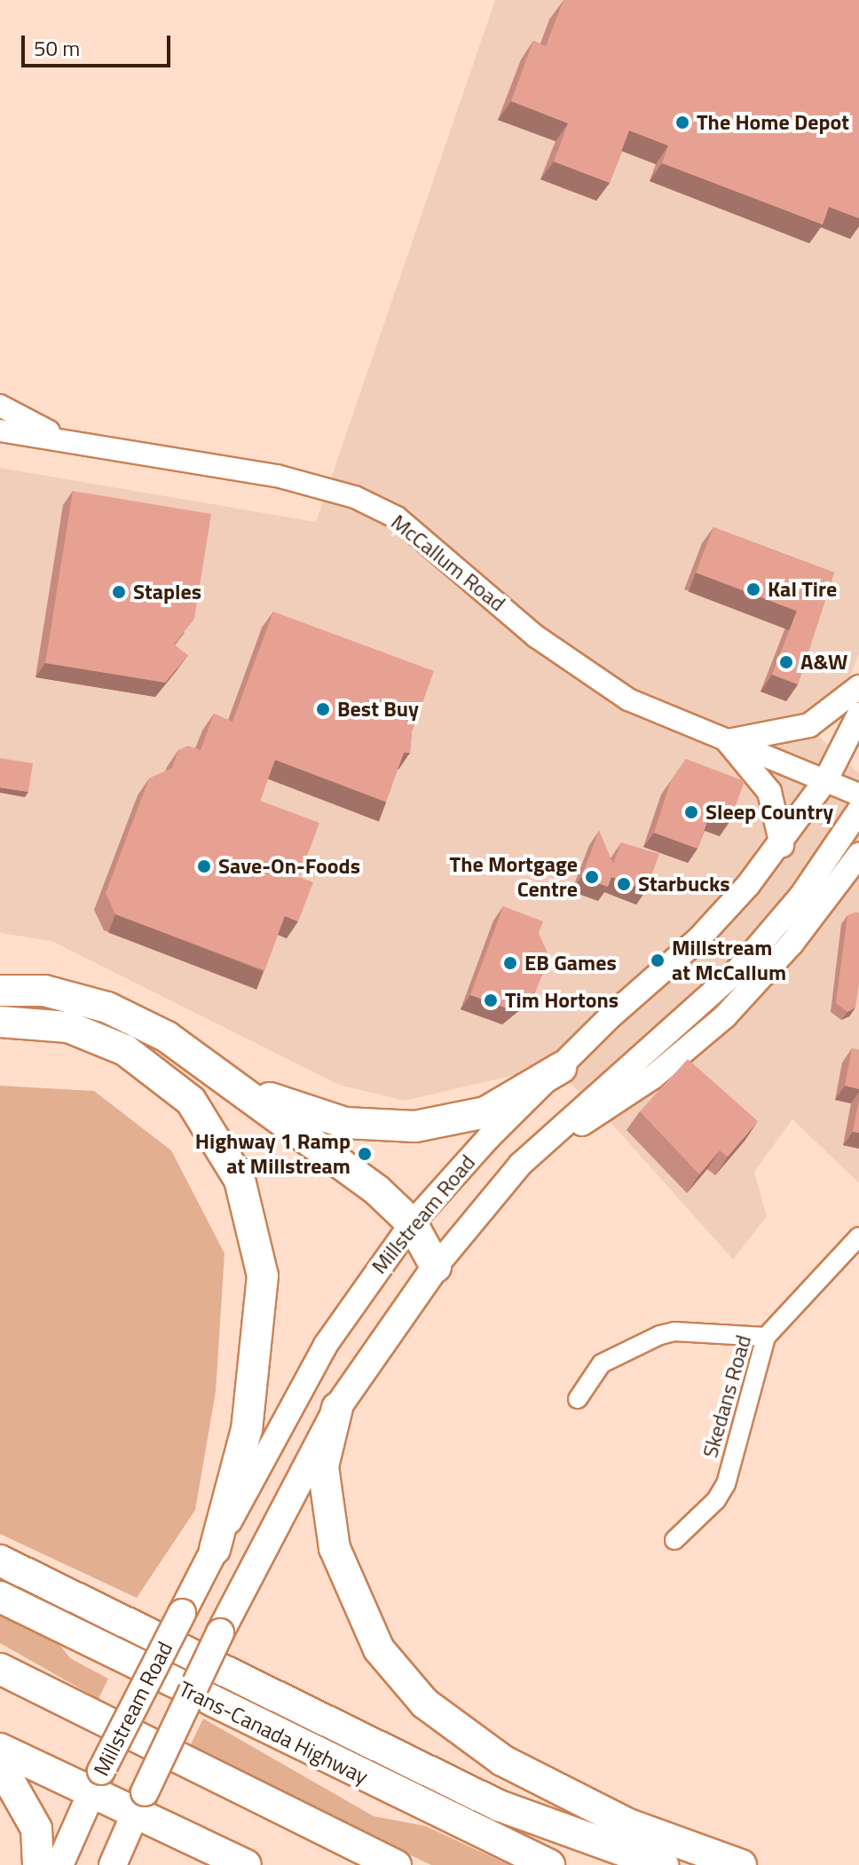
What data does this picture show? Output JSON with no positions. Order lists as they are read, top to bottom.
{
  "streets": {
    "highway": ["Trans-Canada Highway"],
    "main road": ["Millstream Road"],
    "street": ["McCallum Road", "Skedans Road"]
  },
  "crossings": [
    ["McCallum Road", "Millstream Road"]
  ],
  "places": [
    "The Home Depot",
    "Kal Tire",
    "Staples",
    "A&W",
    "Best Buy",
    "Sleep Country",
    "Save-On-Foods",
    "The Mortgage Centre",
    "Starbucks",
    "Millstream at McCallum",
    "EB Games",
    "Tim Hortons",
    "Highway 1 Ramp at Millstream"
  ],
  "scale_bar": "50 m"
}
